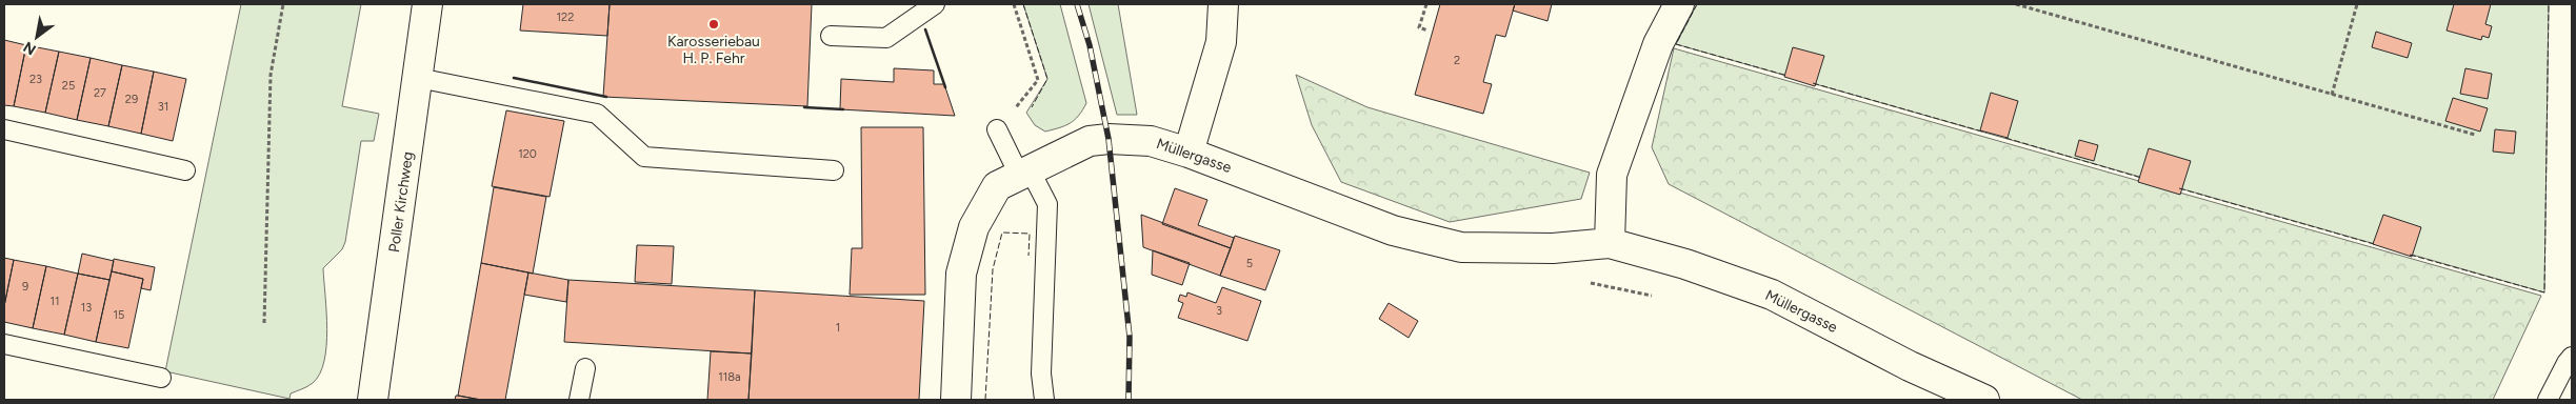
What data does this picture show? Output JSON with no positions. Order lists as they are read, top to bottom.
{
  "streets": {
    "street": ["Müllergasse", "Poller Kirchweg"]
  },
  "places": ["Karosseriebau H. P. Fehr"],
  "house_numbers": [
    "122",
    "2",
    "23",
    "25",
    "27",
    "29",
    "31",
    "120",
    "5",
    "9",
    "11",
    "13",
    "3",
    "15",
    "1",
    "118a"
  ],
  "north": "bottom left"
}
